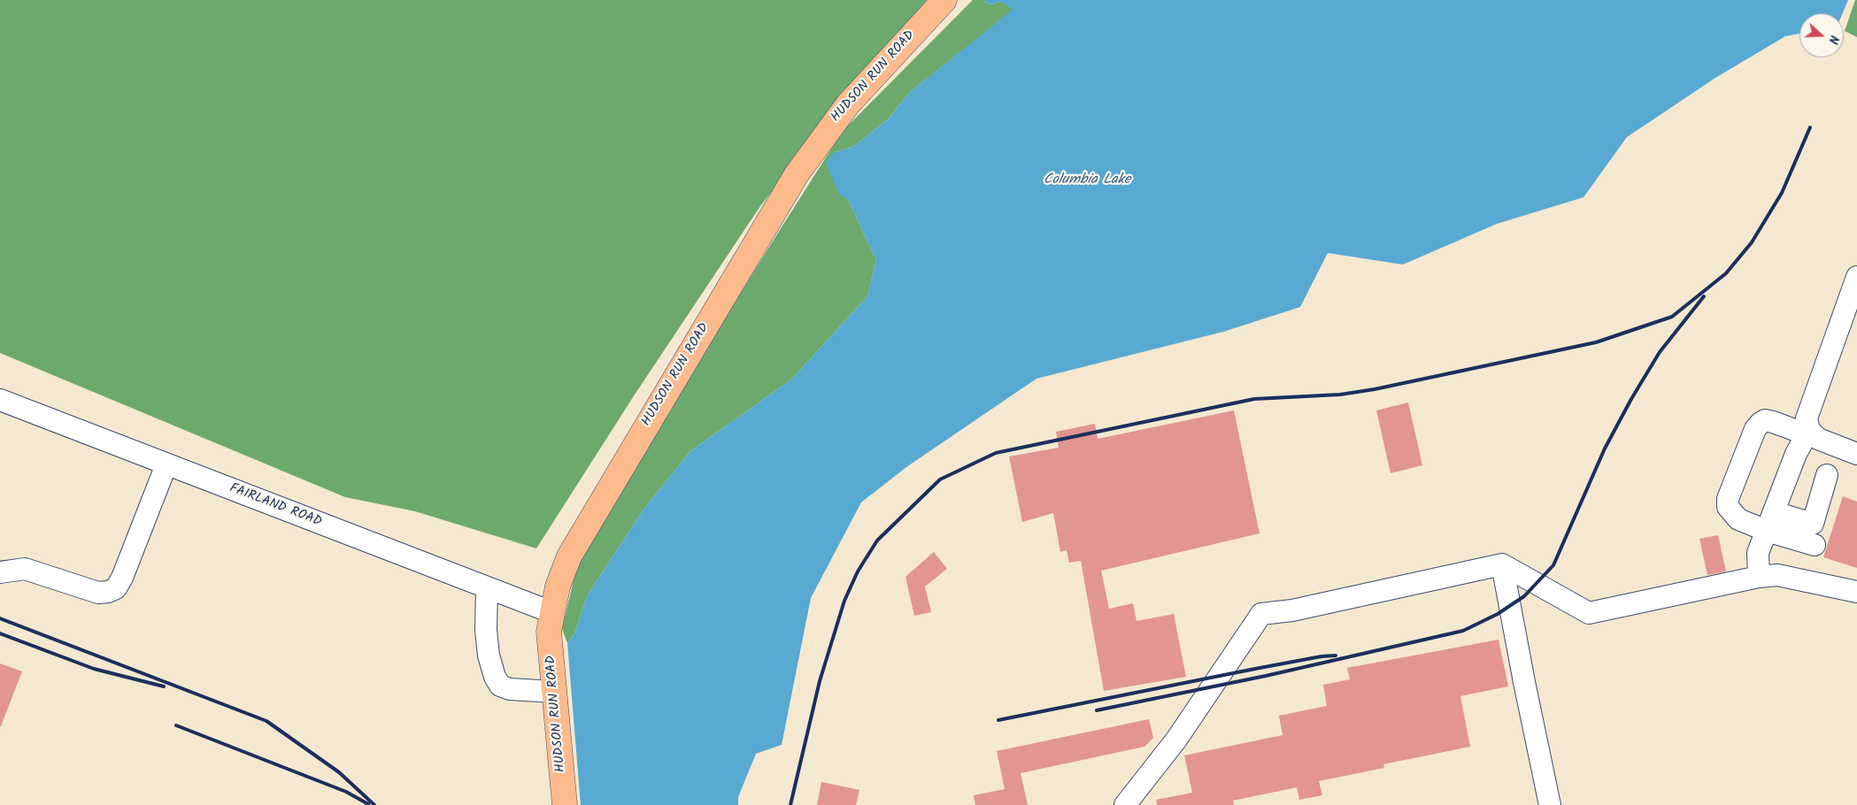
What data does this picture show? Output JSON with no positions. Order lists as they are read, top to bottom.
{
  "streets": {
    "main road": ["HUDSON RUN ROAD"],
    "street": ["FAIRLAND ROAD"]
  },
  "crossings": [
    ["HUDSON RUN ROAD", "FAIRLAND ROAD"]
  ],
  "water": ["Columbia Lake"],
  "north": "right"
}
